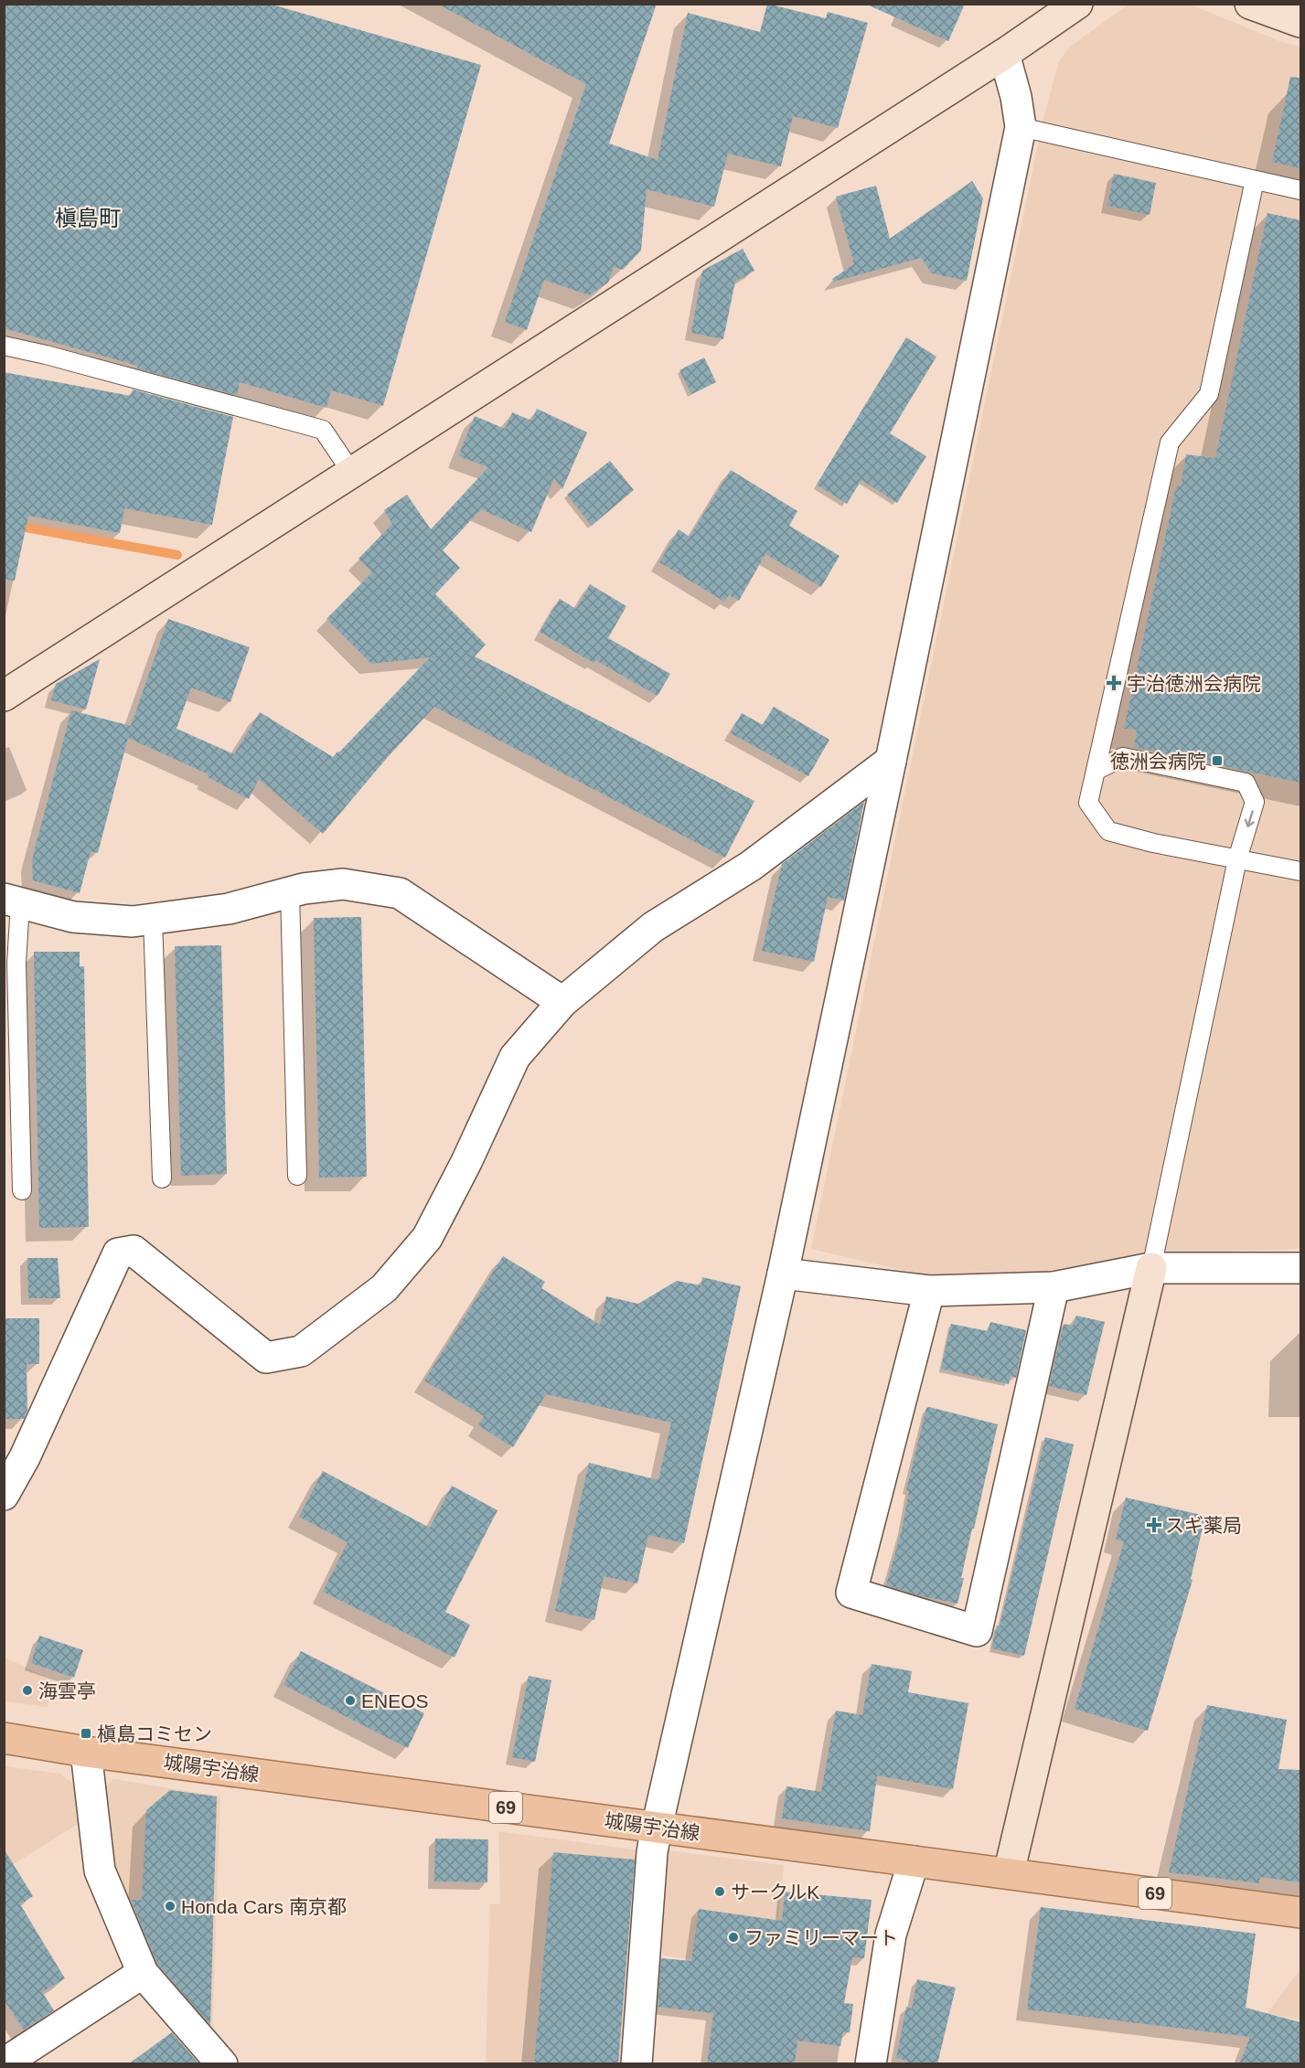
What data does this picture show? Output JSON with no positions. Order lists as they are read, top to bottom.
{
  "streets": {
    "main road": ["城陽宇治線", "69"]
  },
  "districts": ["槇島町"],
  "places": {
    "health": ["宇治徳洲会病院", "スギ薬局"],
    "transit": ["徳洲会病院", "槇島コミセン"],
    "other": [
      "海雲亭",
      "ENEOS",
      "サークルK",
      "Honda Cars 南京都",
      "ファミリーマート"
    ]
  }
}
